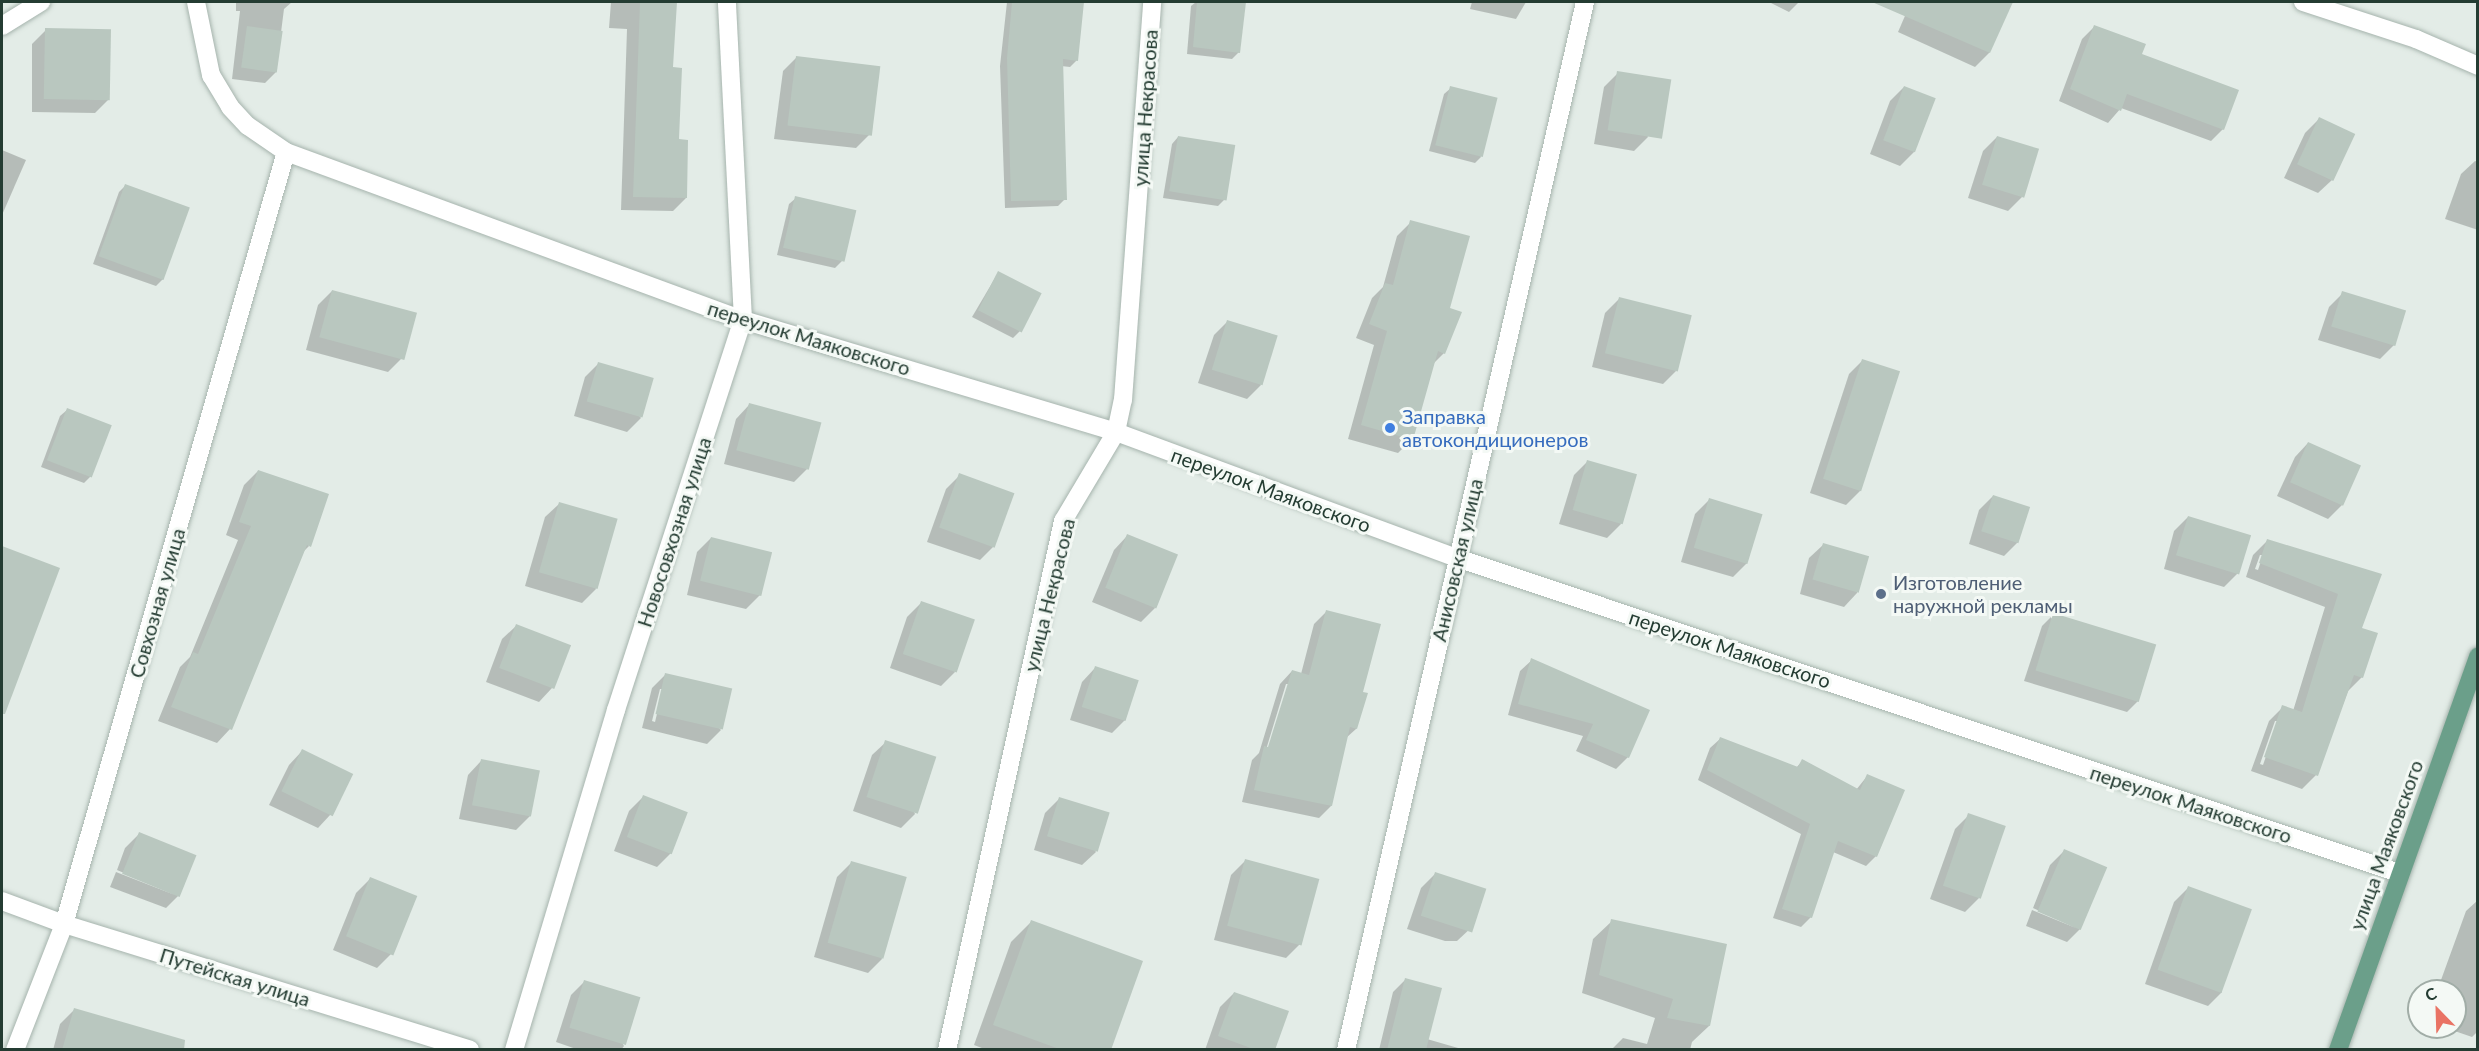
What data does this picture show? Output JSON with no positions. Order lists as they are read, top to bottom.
{
  "streets": {
    "main road": ["улица Маяковского"],
    "street": [
      "улица Некрасова",
      "переулок Маяковского",
      "Новосовхозная улица",
      "Анисовская улица",
      "Совхозная улица",
      "Путейская улица"
    ]
  },
  "crossings": [
    ["улица Некрасова", "переулок Маяковского"],
    ["переулок Маяковского", "Новосовхозная улица"],
    ["переулок Маяковского", "Анисовская улица"],
    ["переулок Маяковского", "Совхозная улица"],
    ["переулок Маяковского", "улица Маяковского"],
    ["Совхозная улица", "Путейская улица"]
  ],
  "places": ["Заправка автокондиционеров", "Изготовление наружной рекламы"],
  "north": "top left"
}
